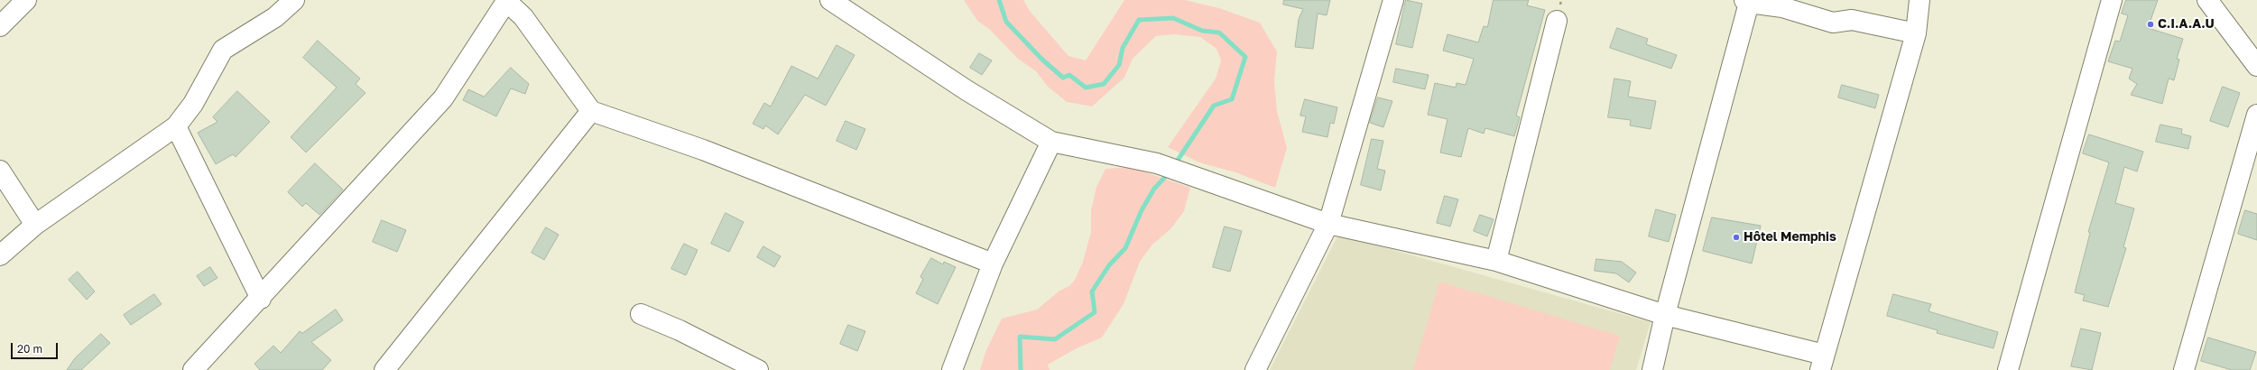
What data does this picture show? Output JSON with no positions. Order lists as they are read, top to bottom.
{
  "places": ["C.I.A.A.U", "Hôtel Memphis"],
  "scale_bar": "20 m"
}
